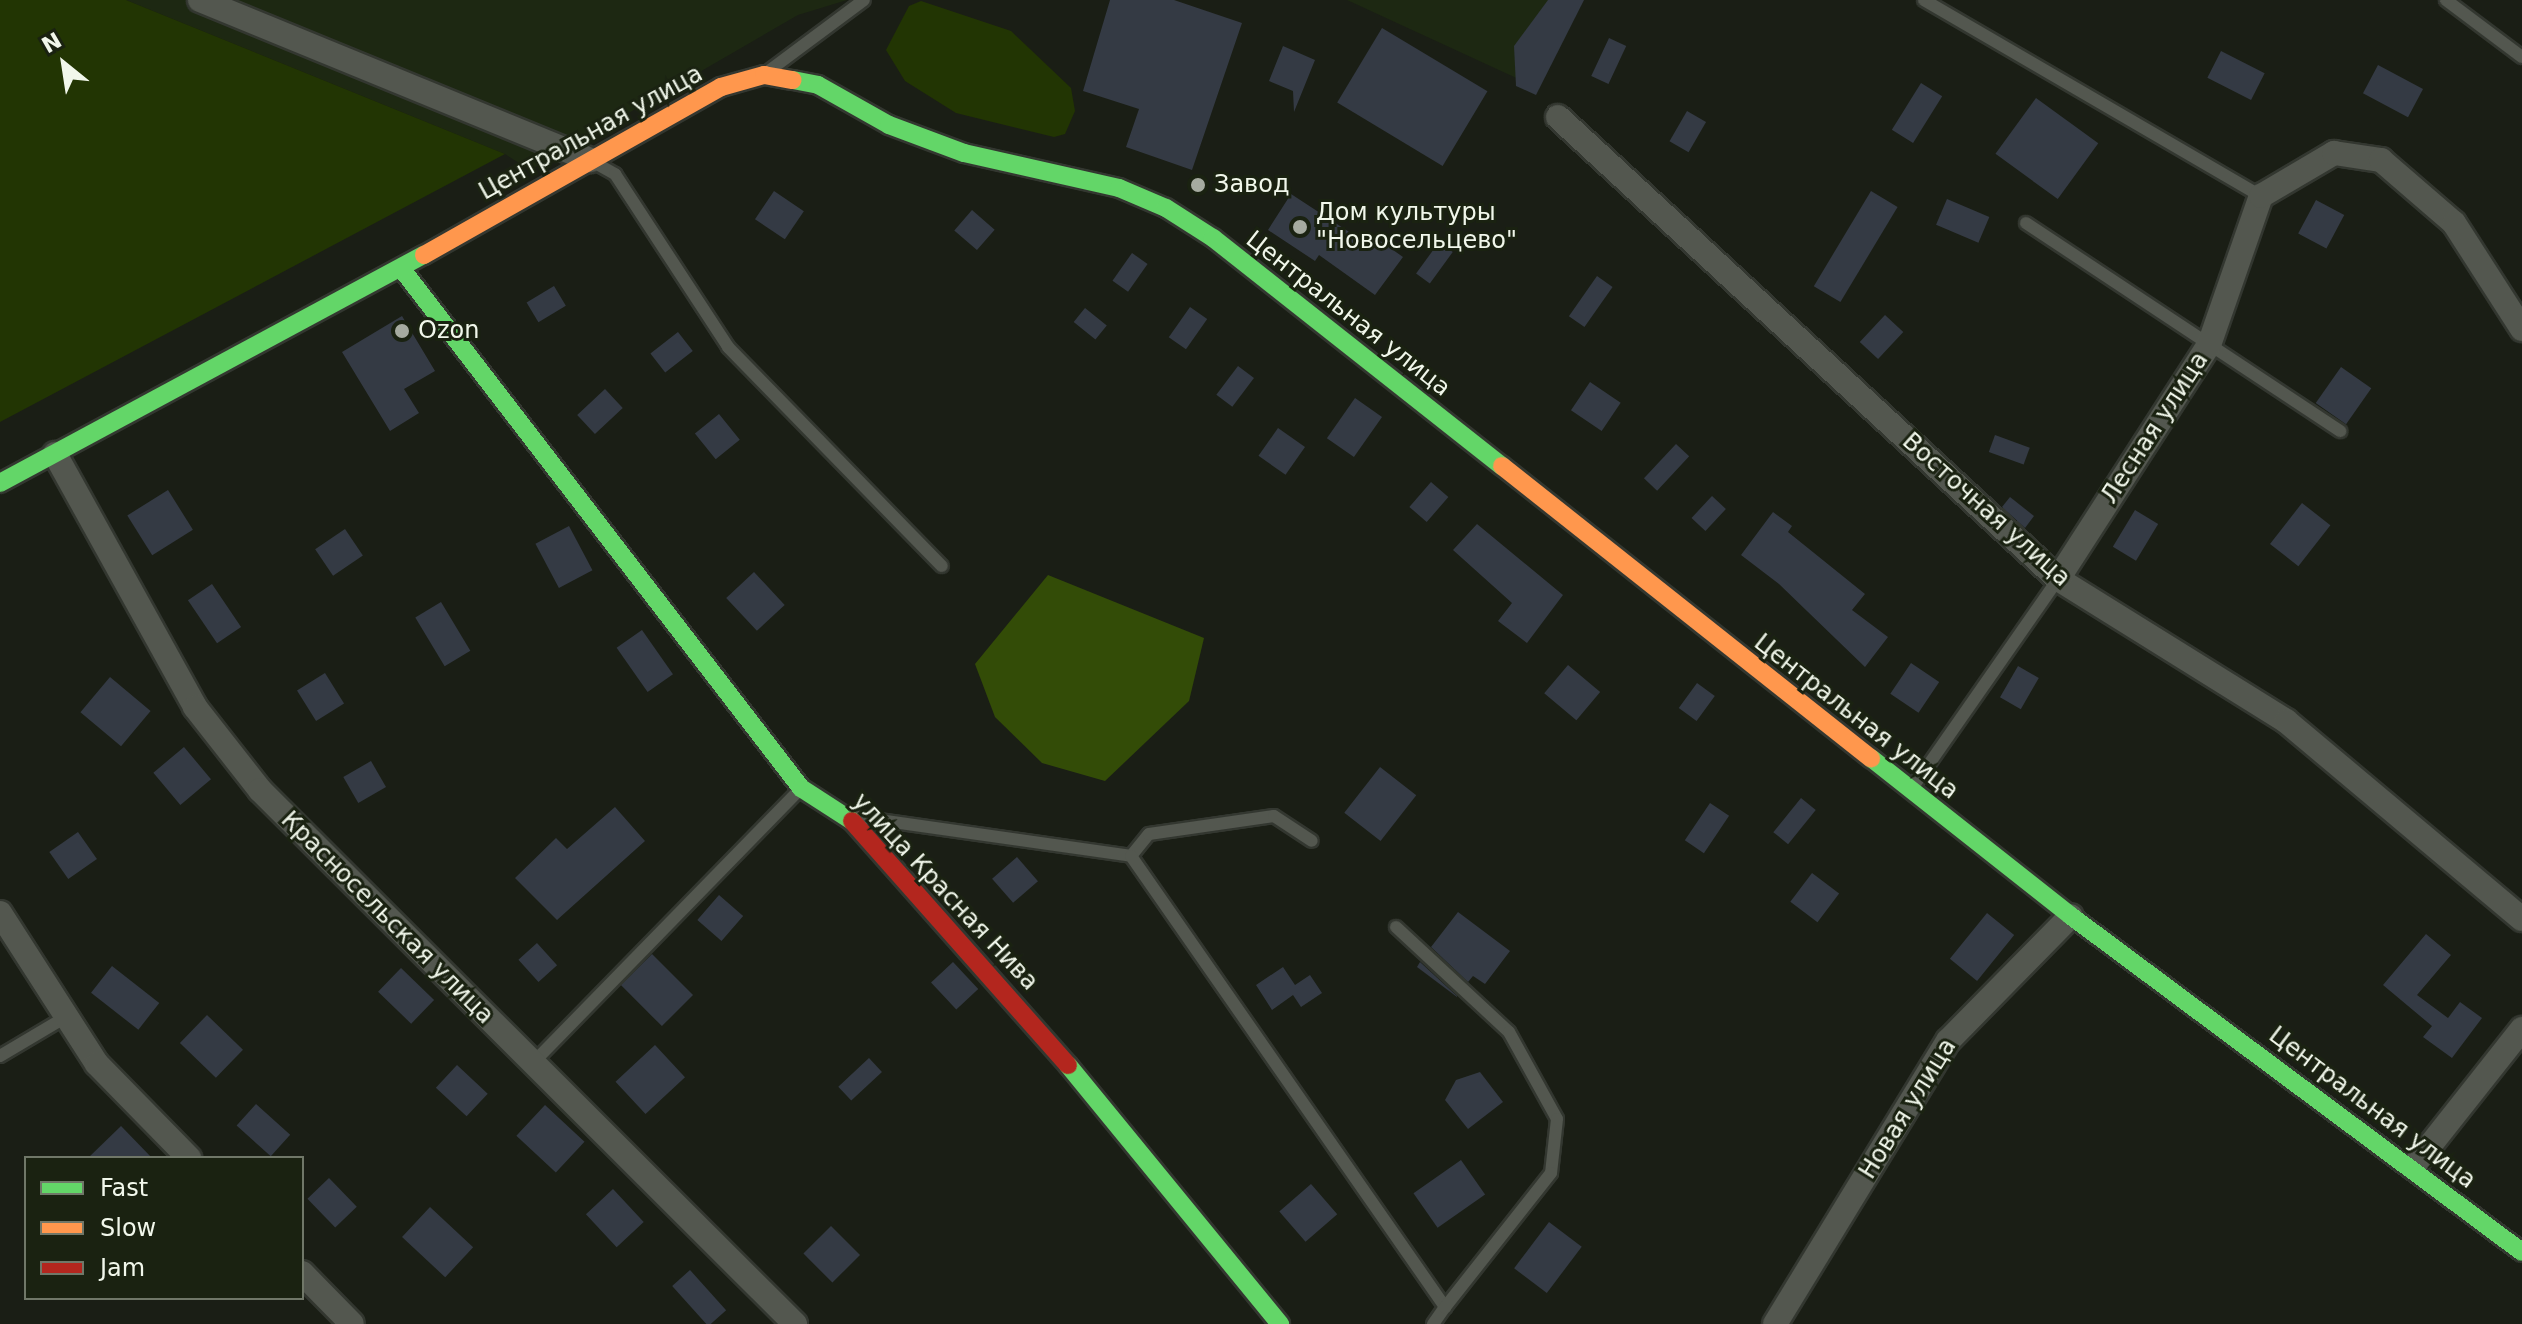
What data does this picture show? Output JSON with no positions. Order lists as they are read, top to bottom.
{
  "streets": {
    "street": [
      "Центральная улица",
      "Лесная улица",
      "Восточная улица",
      "улица Красная Нива",
      "Красносельская улица",
      "Новая улица"
    ]
  },
  "crossings": [
    ["Центральная улица", "улица Красная Нива"],
    ["Центральная улица", "Красносельская улица"],
    ["Центральная улица", "Новая улица"],
    ["Лесная улица", "Восточная улица"]
  ],
  "places": ["Завод", "Дом культуры \"Новосельцево\"", "Ozon"],
  "legend": ["Fast", "Slow", "Jam"],
  "north": "top left"
}
